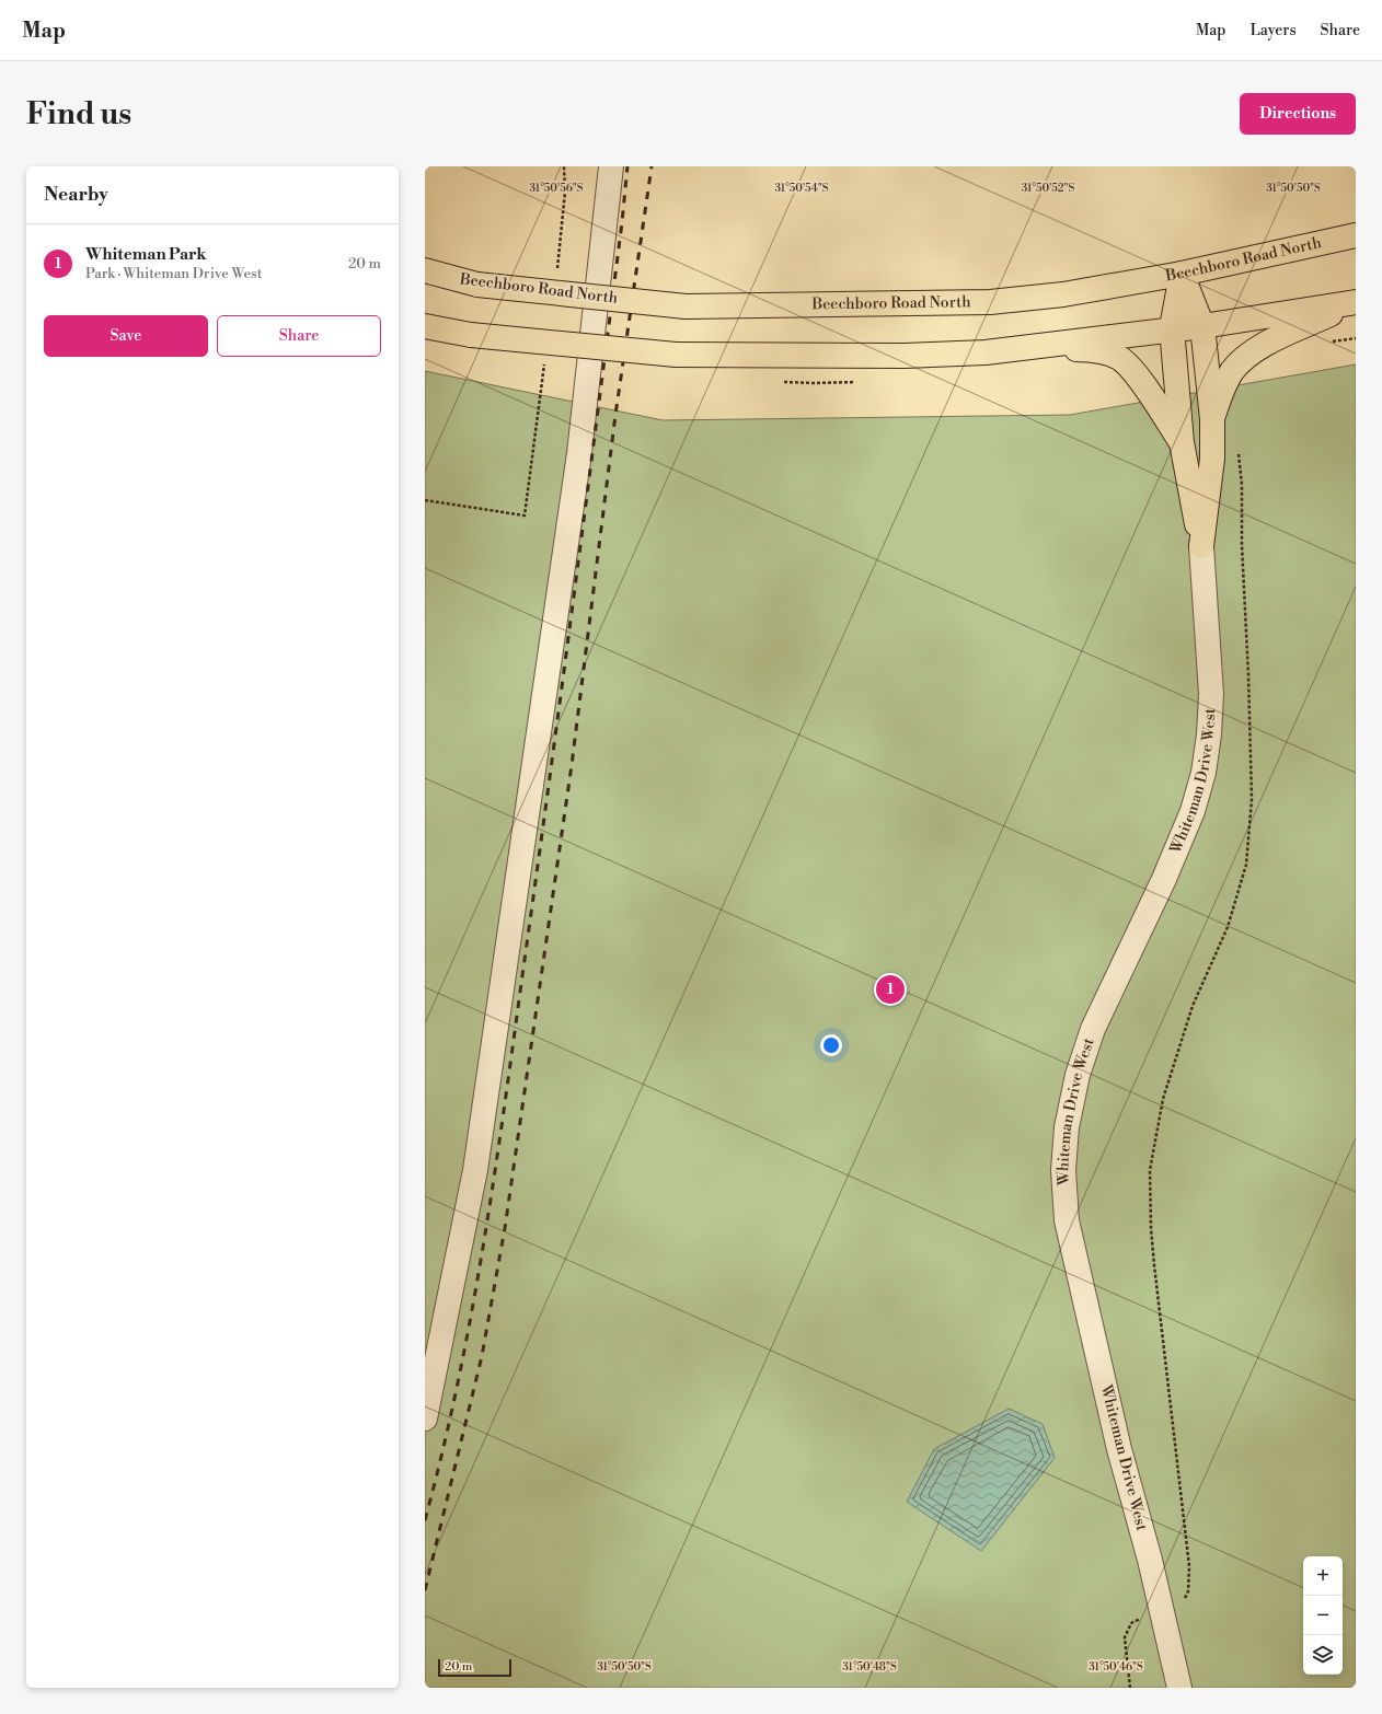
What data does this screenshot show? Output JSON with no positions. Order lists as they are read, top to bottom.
{
  "streets": {
    "main road": ["Beechboro Road North"],
    "street": ["Whiteman Drive West"]
  },
  "scale_bar": "20 m",
  "page": {
    "header": "Map",
    "nav": ["Map", "Layers", "Share"],
    "buttons": [
      "Directions",
      ["Save", "Share"]
    ],
    "title": "Find us",
    "heading": "Nearby",
    "list": [
      {
        "mark": "1",
        "name": "Whiteman Park",
        "note": "Park · Whiteman Drive West",
        "value": "20 m"
      }
    ],
    "pins": "1",
    "map_buttons": ["+", "−"],
    "scale": "20 m"
  },
  "coordinates": [
    "31°50'56\"S",
    "31°50'54\"S",
    "31°50'52\"S",
    "31°50'50\"S",
    "31°50'48\"S",
    "31°50'46\"S"
  ]
}
